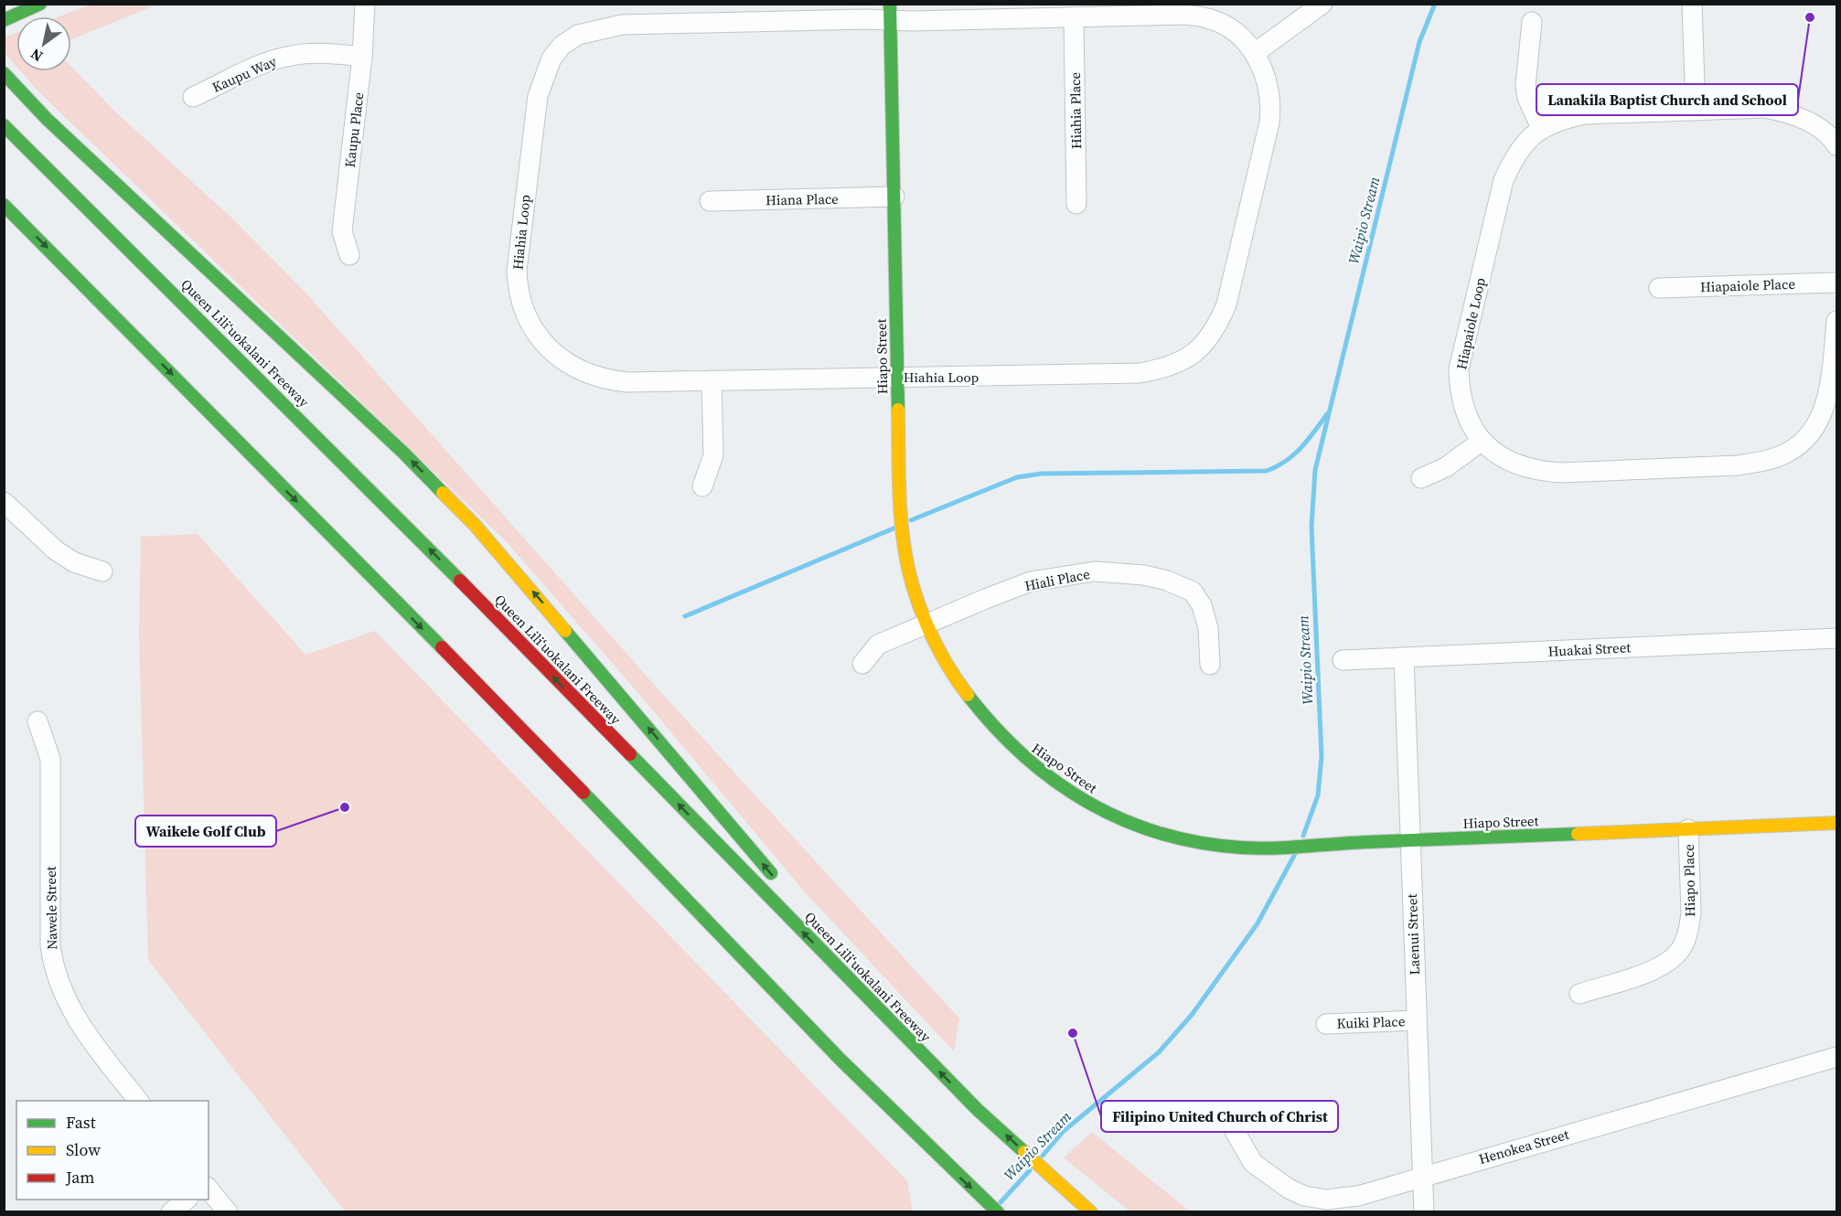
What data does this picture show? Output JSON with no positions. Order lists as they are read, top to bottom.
{
  "streets": {
    "main road": ["Queen Liliʻuokalani Freeway", "Hiapo Street"],
    "street": [
      "Kaupu Way",
      "Hiahia Place",
      "Kaupu Place",
      "Hiana Place",
      "Hiahia Loop",
      "Hiapaiole Place",
      "Hiapaiole Loop",
      "Hiali Place",
      "Huakai Street",
      "Hiapo Place",
      "Nawele Street",
      "Laenui Street",
      "Kuiki Place",
      "Henokea Street"
    ]
  },
  "crossings": [
    ["Kaupu Way", "Kaupu Place"],
    ["Hiahia Place", "Hiahia Loop"],
    ["Hiana Place", "Hiapo Street"],
    ["Hiahia Loop", "Hiapo Street"],
    ["Hiapo Street", "Hiali Place"],
    ["Hiapo Street", "Hiapo Place"],
    ["Hiapo Street", "Laenui Street"],
    ["Huakai Street", "Laenui Street"],
    ["Laenui Street", "Kuiki Place"],
    ["Laenui Street", "Henokea Street"]
  ],
  "water": ["Waipio Stream"],
  "places": ["Lanakila Baptist Church and School", "Waikele Golf Club", "Filipino United Church of Christ"],
  "legend": ["Fast", "Slow", "Jam"],
  "north": "bottom left"
}
